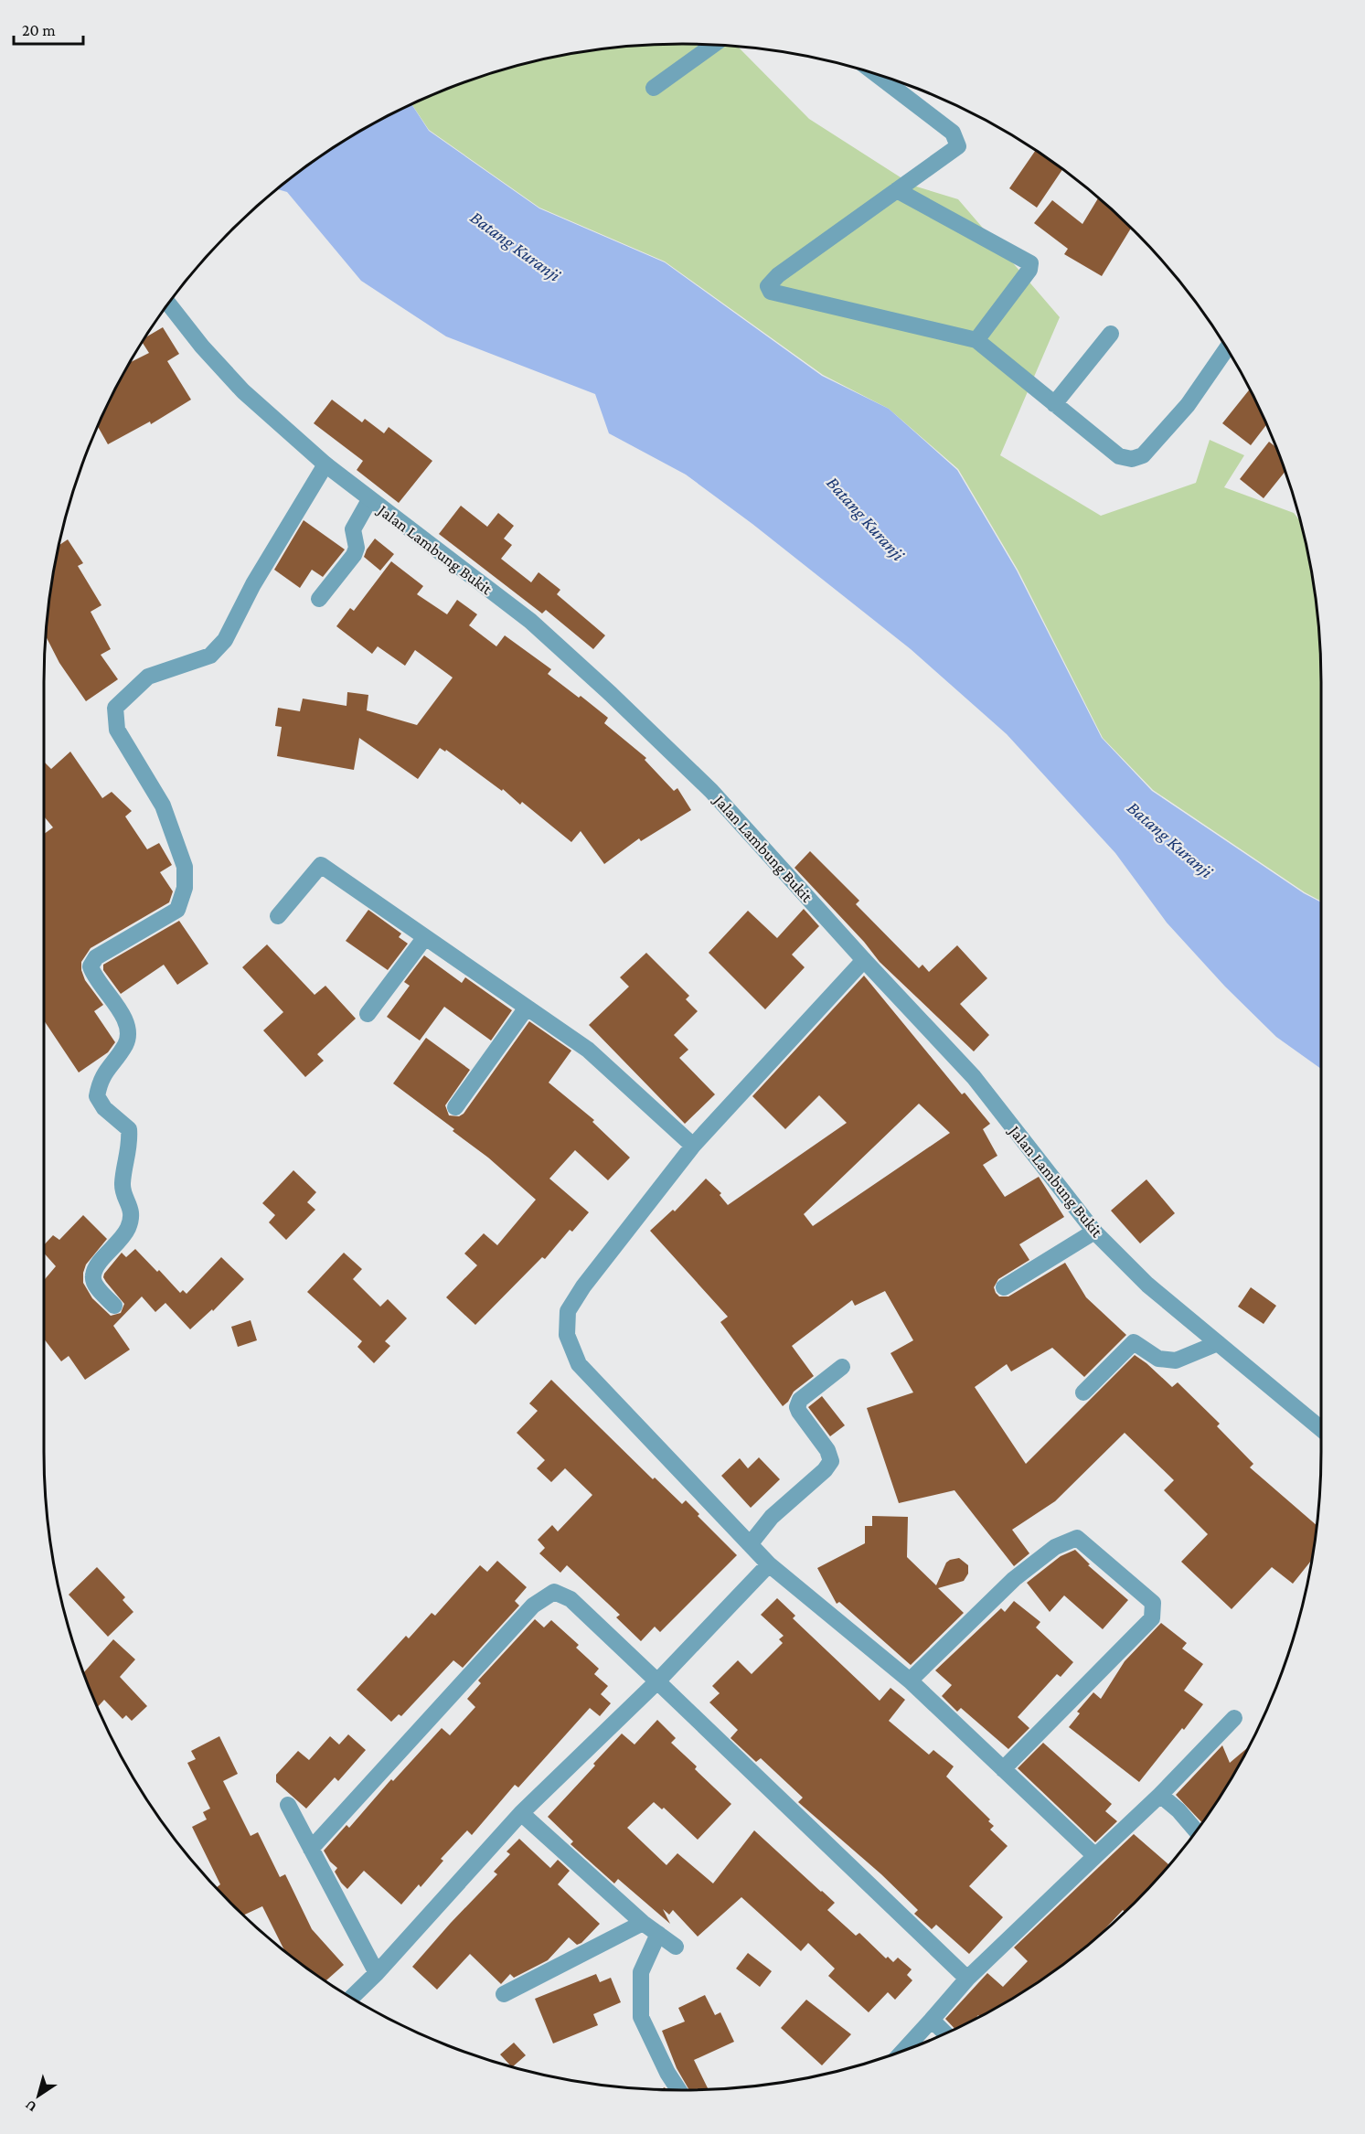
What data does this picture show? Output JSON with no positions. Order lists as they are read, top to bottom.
{
  "streets": {
    "street": ["Jalan Lambung Bukit"]
  },
  "water": ["Batang Kuranji"],
  "scale_bar": "20 m",
  "north": "bottom left"
}
